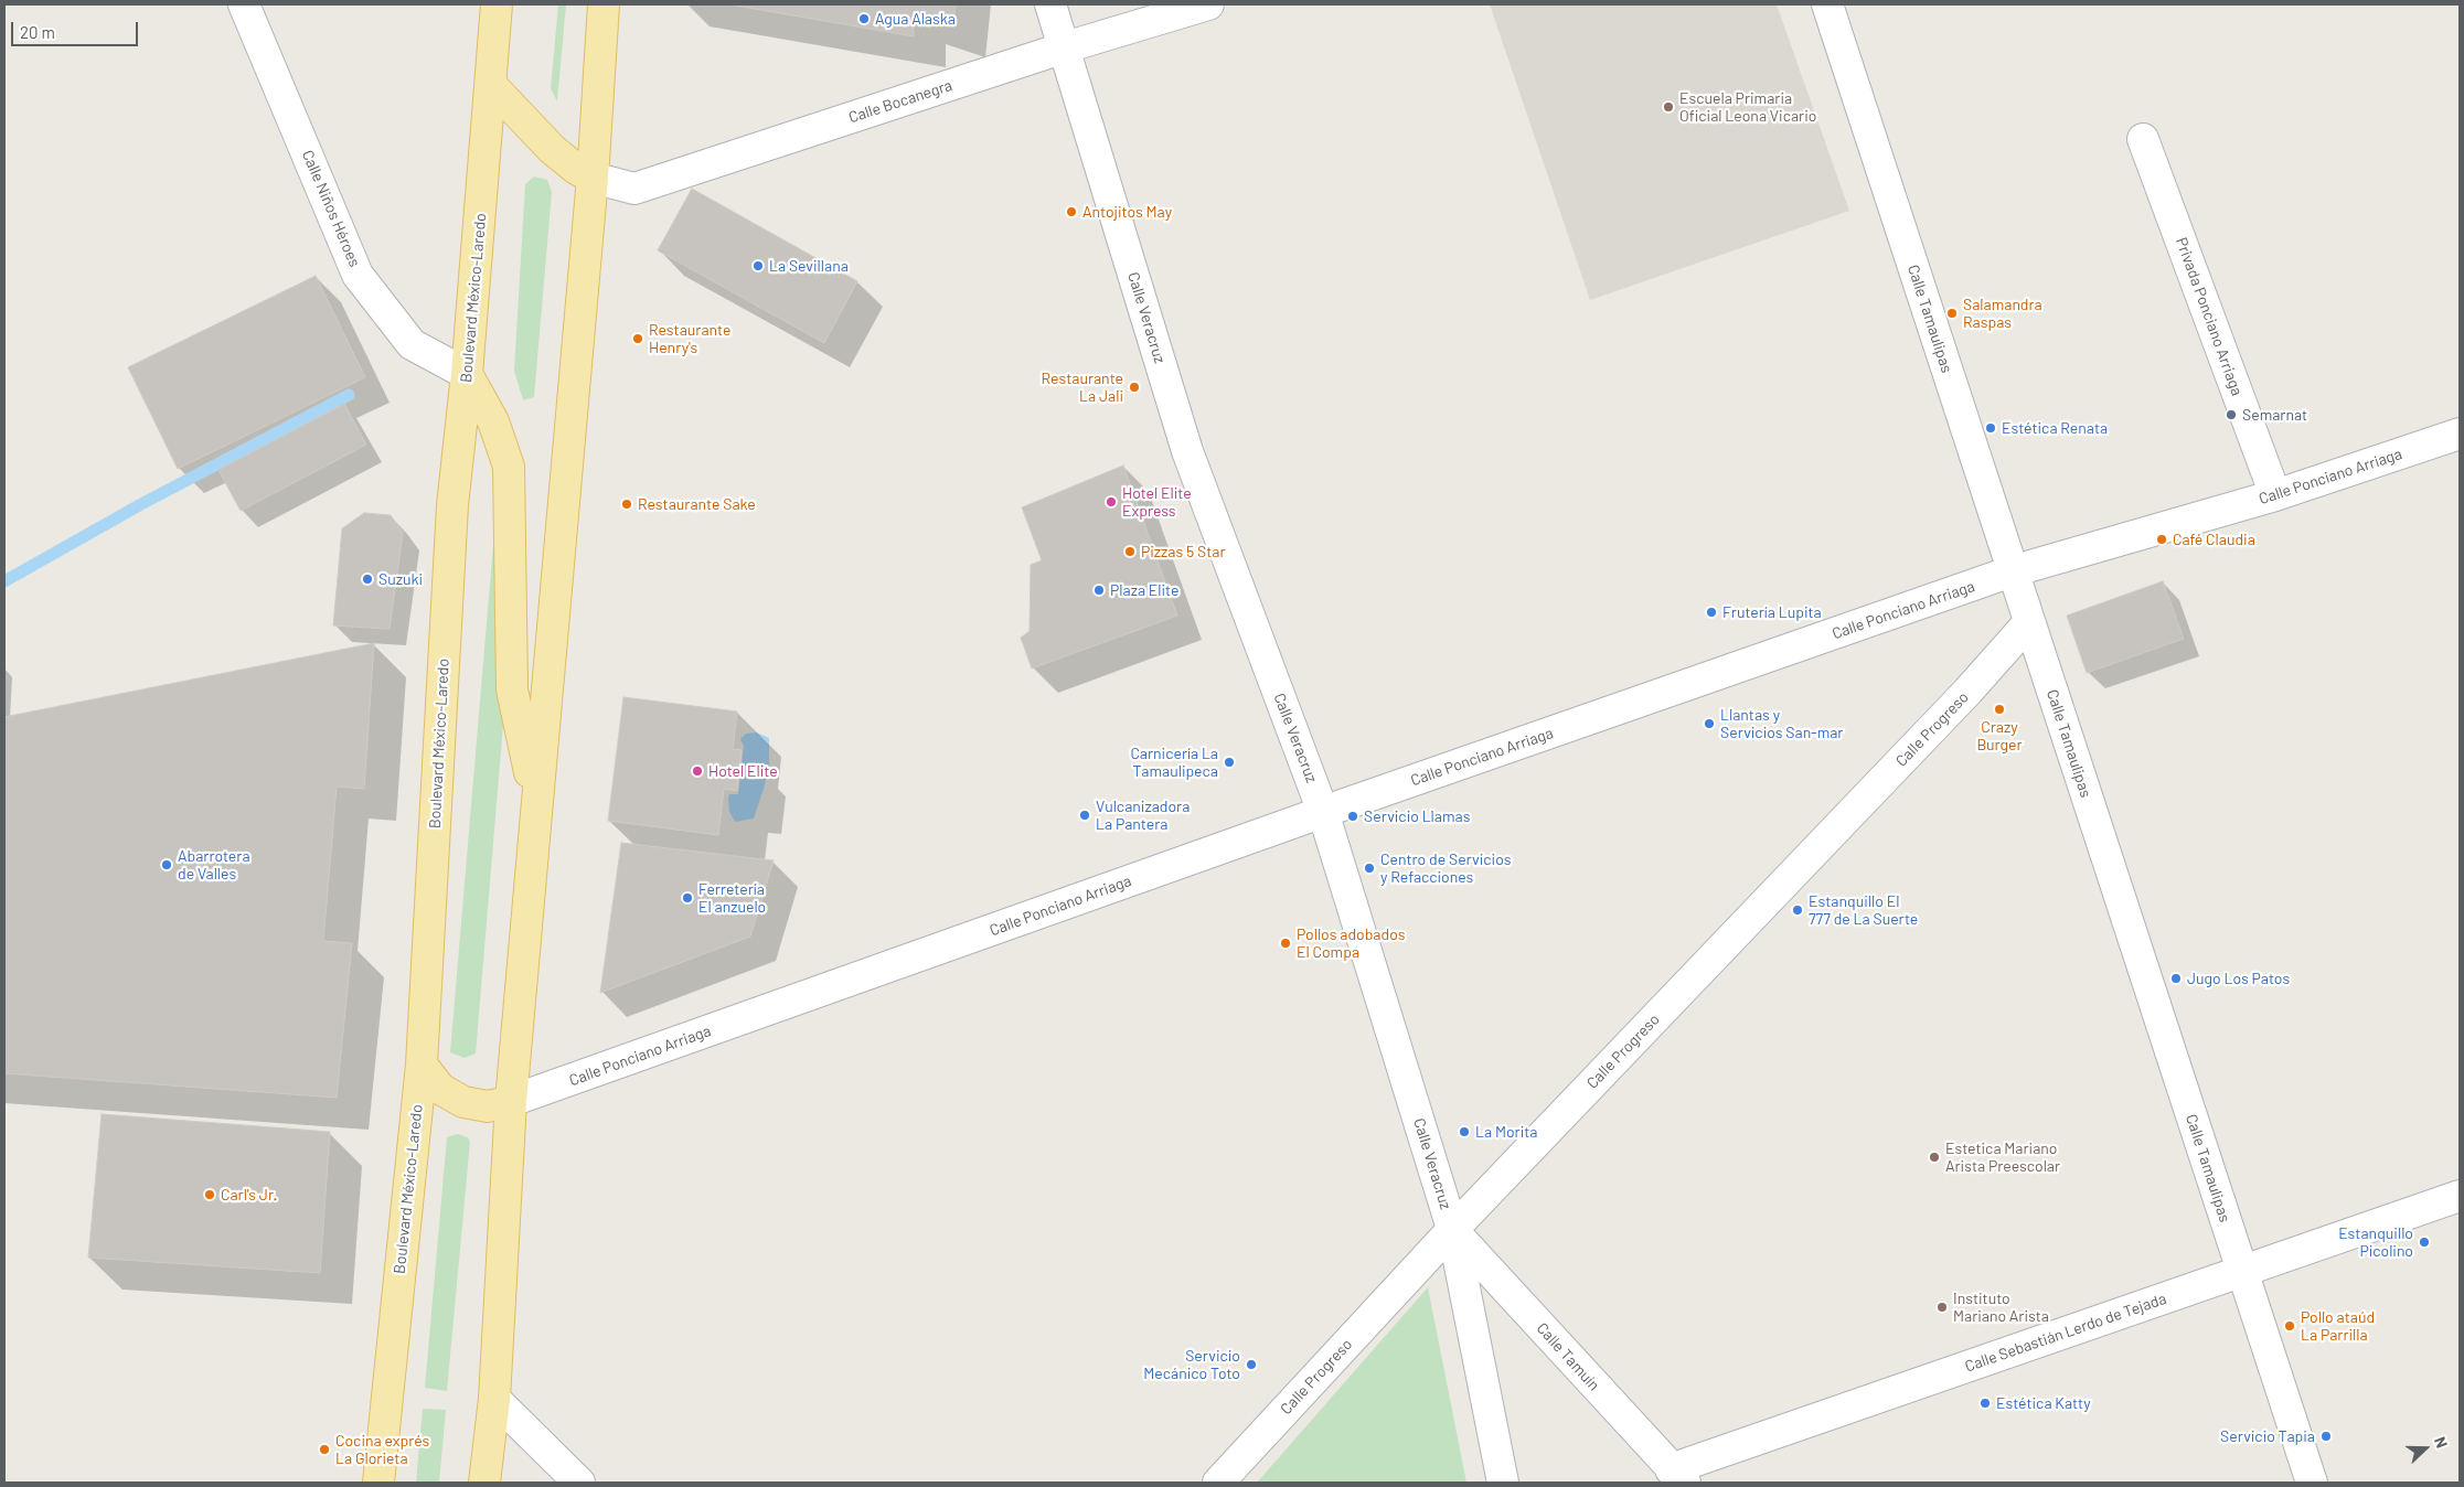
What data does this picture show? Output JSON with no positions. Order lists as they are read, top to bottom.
{
  "streets": {
    "main road": ["Boulevard México-Laredo"],
    "street": [
      "Calle Bocanegra",
      "Calle Niños Héroes",
      "Privada Ponciano Arriaga",
      "Calle Veracruz",
      "Calle Tamaulipas",
      "Calle Ponciano Arriaga",
      "Calle Progreso",
      "Calle Sebastián Lerdo de Tejada",
      "Calle Tamuín"
    ]
  },
  "crossings": [
    ["Calle Bocanegra", "Calle Veracruz"],
    ["Calle Niños Héroes", "Boulevard México-Laredo"],
    ["Privada Ponciano Arriaga", "Calle Ponciano Arriaga"],
    ["Calle Veracruz", "Calle Ponciano Arriaga"],
    ["Calle Veracruz", "Calle Progreso"],
    ["Calle Veracruz", "Calle Tamuín"],
    ["Calle Tamaulipas", "Calle Ponciano Arriaga"],
    ["Calle Tamaulipas", "Calle Progreso"],
    ["Calle Tamaulipas", "Calle Sebastián Lerdo de Tejada"],
    ["Calle Progreso", "Calle Tamuín"],
    ["Calle Sebastián Lerdo de Tejada", "Calle Tamuín"]
  ],
  "places": [
    "Agua Alaska",
    "Escuela Primaria Oficial Leona Vicario",
    "Antojitos May",
    "La Sevillana",
    "Salamandra Raspas",
    "Restaurante Henry's",
    "Restaurante La Jali",
    "Semarnat",
    "Estética Renata",
    "Hotel Elite Express",
    "Restaurante Sake",
    "Café Claudia",
    "Pizzas 5 Star",
    "Suzuki",
    "Plaza Elite",
    "Frutería Lupita",
    "Crazy Burger",
    "Llantas y Servicios San-mar",
    "Carnicería La Tamaulipeca",
    "Hotel Elite",
    "Vulcanizadora La Pantera",
    "Servicio Llamas",
    "Abarrotera de Valles",
    "Centro de Servicios y Refacciones",
    "Ferretería El anzuelo",
    "Estanquillo El 777 de La Suerte",
    "Pollos adobados El Compa",
    "Jugo Los Patos",
    "La Morita",
    "Estetica Mariano Arista Preescolar",
    "Carl's Jr.",
    "Estanquillo Picolino",
    "Instituto Mariano Arista",
    "Pollo ataúd La Parrilla",
    "Servicio Mecánico Toto",
    "Estética Katty",
    "Servicio Tapia",
    "Cocina exprés La Glorieta"
  ],
  "scale_bar": "20 m",
  "north": "right"
}
